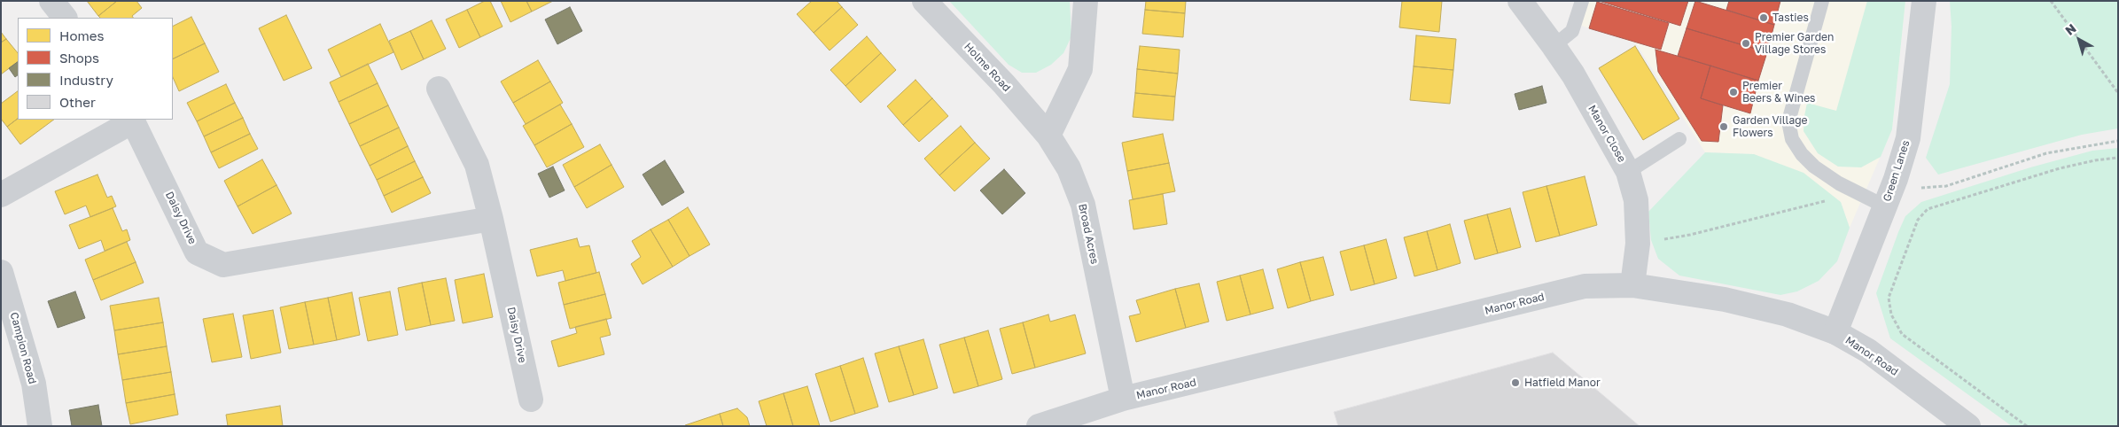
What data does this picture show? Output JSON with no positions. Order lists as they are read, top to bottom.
{
  "streets": {
    "street": [
      "Holme Road",
      "Manor Close",
      "Green Lanes",
      "Daisy Drive",
      "Broad Acres",
      "Manor Road",
      "Campion Road"
    ]
  },
  "crossings": [
    ["Holme Road", "Broad Acres"],
    ["Manor Close", "Manor Road"],
    ["Green Lanes", "Manor Road"],
    ["Broad Acres", "Manor Road"]
  ],
  "places": [
    "Tasties",
    "Premier Garden Village Stores",
    "Premier Beers & Wines",
    "Garden Village Flowers",
    "Hatfield Manor"
  ],
  "legend": [
    "Homes",
    "Shops",
    "Industry",
    "Other"
  ],
  "north": "top left"
}
